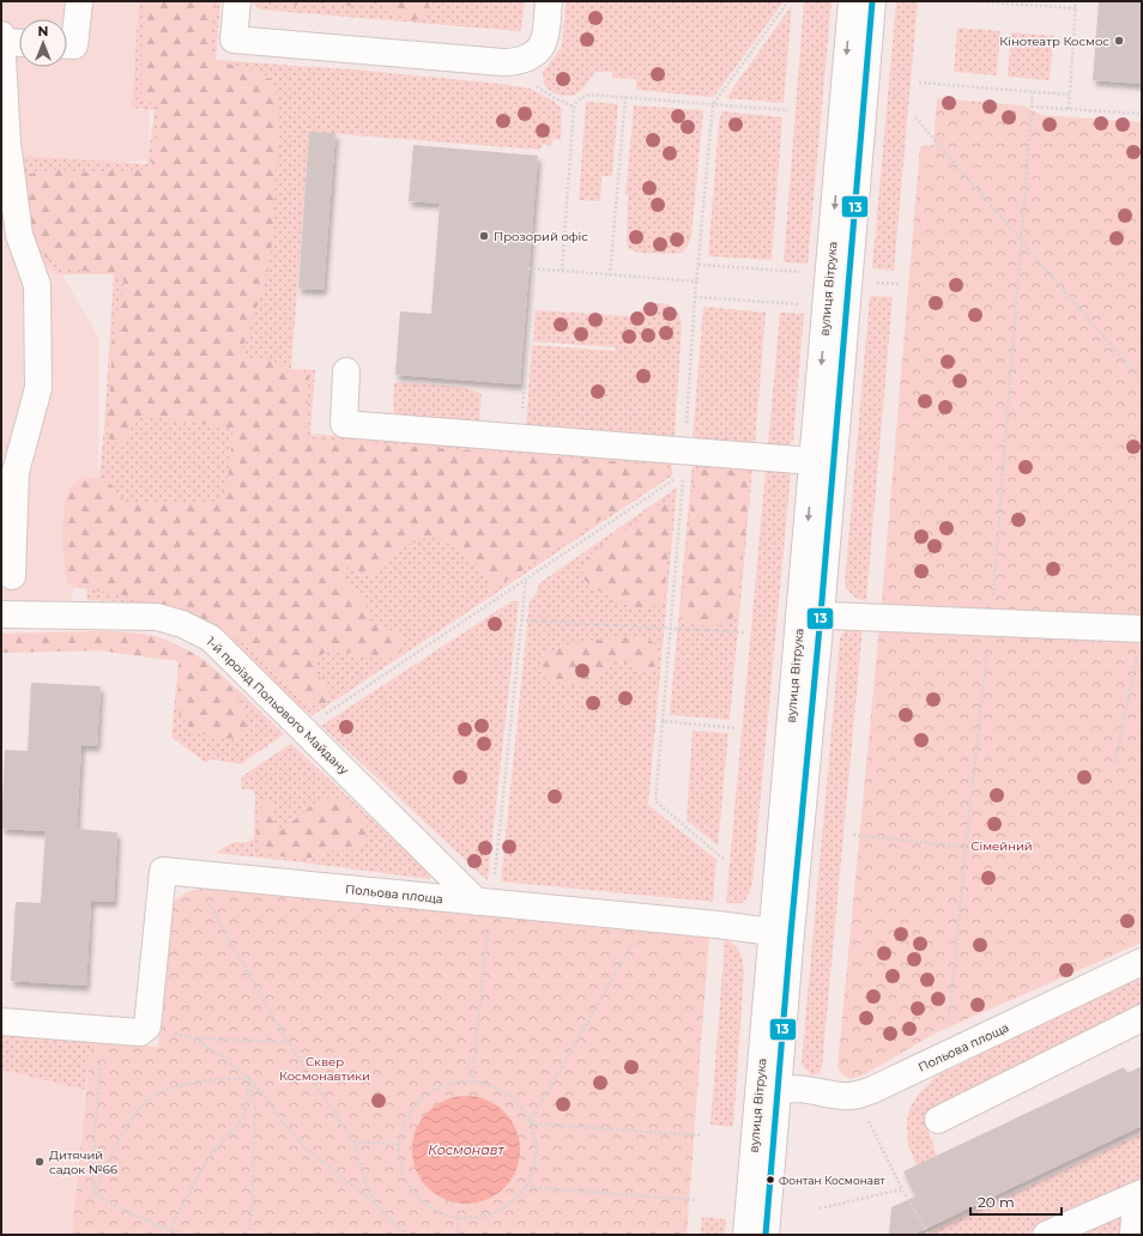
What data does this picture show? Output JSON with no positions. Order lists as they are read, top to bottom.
{
  "streets": {
    "main road": ["вулиця Вітрука", "1-й проїзд Польового Майдану", "Польова площа"]
  },
  "crossings": [
    ["вулиця Вітрука", "Польова площа"],
    ["1-й проїзд Польового Майдану", "Польова площа"]
  ],
  "water": ["Космонавт"],
  "parks": ["Сімейний", "Сквер Космонавтики"],
  "places": [
    "Кінотеатр Космос",
    "Прозорий офіс",
    "Дитячий садок №66",
    "Фонтан Космонавт"
  ],
  "lines": ["transit line 13"],
  "scale_bar": "20 m",
  "north": "top"
}
